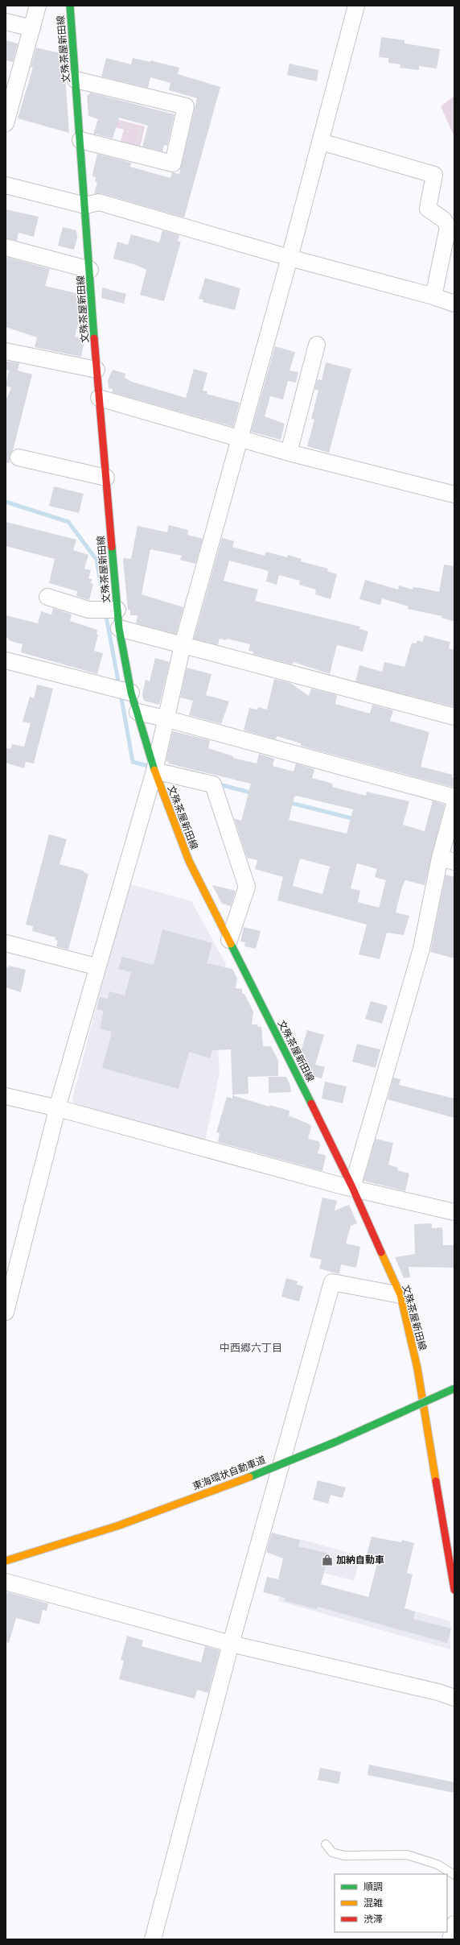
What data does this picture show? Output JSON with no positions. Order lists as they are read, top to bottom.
{
  "streets": {
    "main road": ["文殊茶屋新田線", "東海環状自動車道"]
  },
  "districts": ["中西郷六丁目"],
  "places": {
    "shop": ["加納自動車"]
  },
  "legend": ["順調", "混雑", "渋滞"]
}
